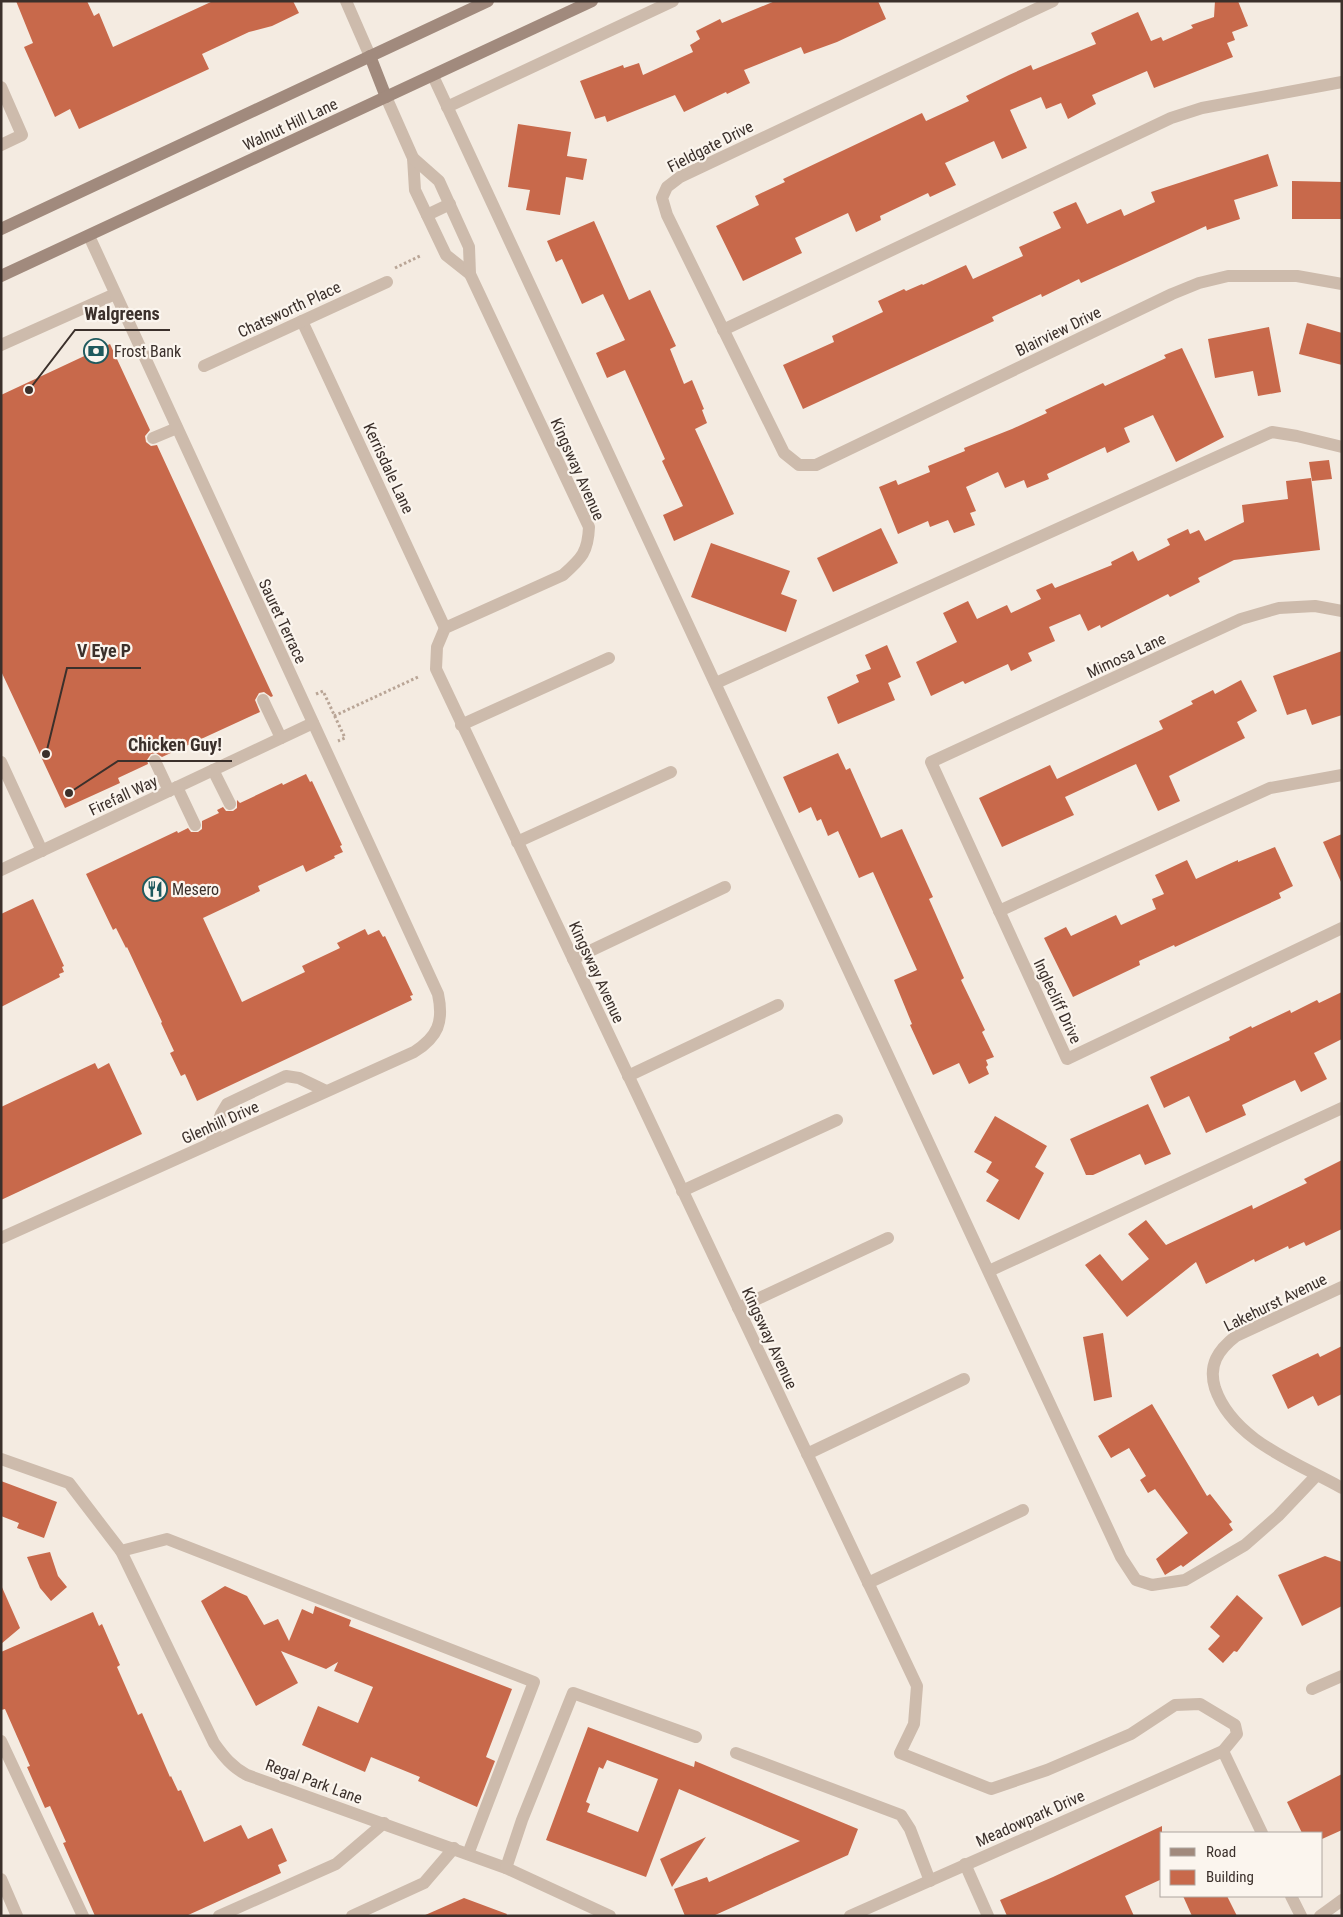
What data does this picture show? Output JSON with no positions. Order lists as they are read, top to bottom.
{
  "streets": {
    "main road": ["Walnut Hill Lane"],
    "street": [
      "Fieldgate Drive",
      "Chatsworth Place",
      "Blairview Drive",
      "Kerrisdale Lane",
      "Kingsway Avenue",
      "Sauret Terrace",
      "Mimosa Lane",
      "Firefall Way",
      "Inglecliff Drive",
      "Glenhill Drive",
      "Lakehurst Avenue",
      "Regal Park Lane",
      "Meadowpark Drive"
    ]
  },
  "crossings": [
    ["Walnut Hill Lane", "Kingsway Avenue"],
    ["Walnut Hill Lane", "Sauret Terrace"],
    ["Fieldgate Drive", "Blairview Drive"],
    ["Chatsworth Place", "Kerrisdale Lane"],
    ["Kerrisdale Lane", "Kingsway Avenue"],
    ["Kingsway Avenue", "Meadowpark Drive"],
    ["Sauret Terrace", "Firefall Way"],
    ["Sauret Terrace", "Glenhill Drive"],
    ["Mimosa Lane", "Inglecliff Drive"]
  ],
  "places": {
    "bank": ["Frost Bank"],
    "other": ["Walgreens", "V Eye P", "Chicken Guy!"],
    "restaurant": ["Mesero"]
  },
  "legend": ["Road", "Building"]
}
